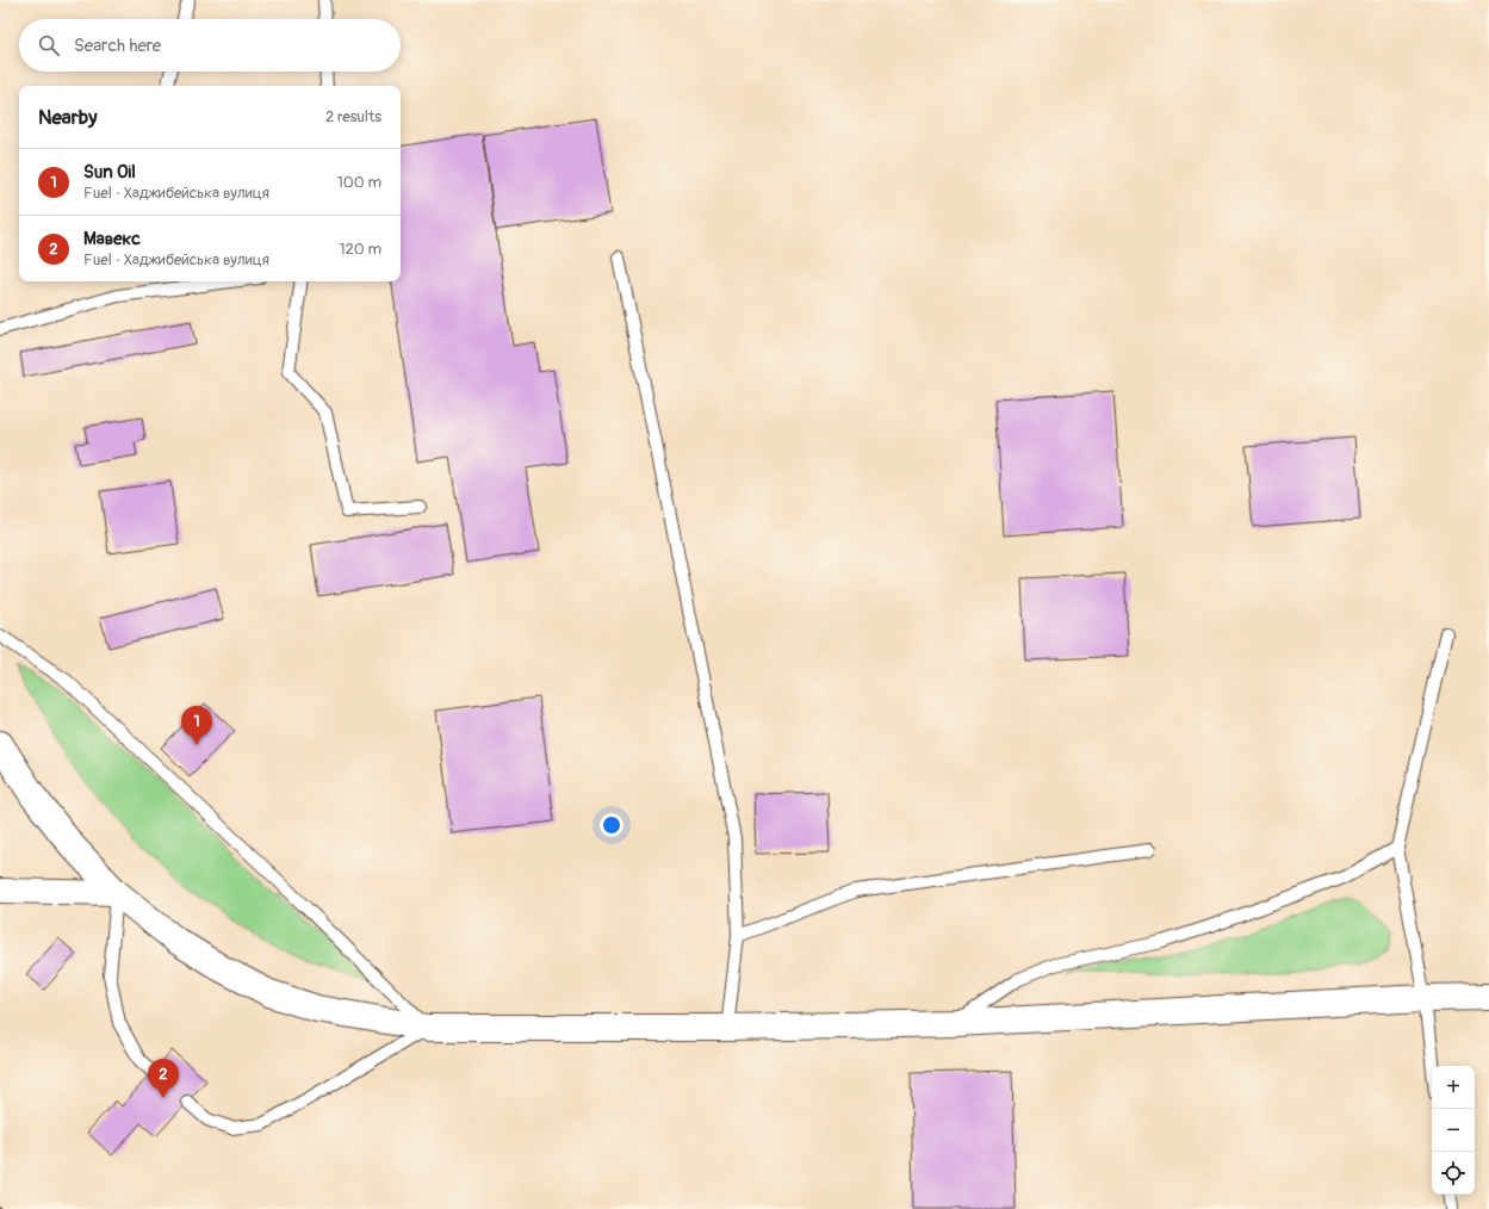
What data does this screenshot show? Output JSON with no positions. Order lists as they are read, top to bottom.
{
  "page": {
    "search": "Search here",
    "heading": ["Nearby", "2 results"],
    "list": [
      {
        "mark": "1",
        "name": "Sun Oil",
        "note": "Fuel · Хаджибейська вулиця",
        "value": "100 m"
      },
      {
        "mark": "2",
        "name": "Мавекс",
        "note": "Fuel · Хаджибейська вулиця",
        "value": "120 m"
      }
    ],
    "pins": ["1", "2"],
    "map_buttons": ["+", "−"]
  }
}
